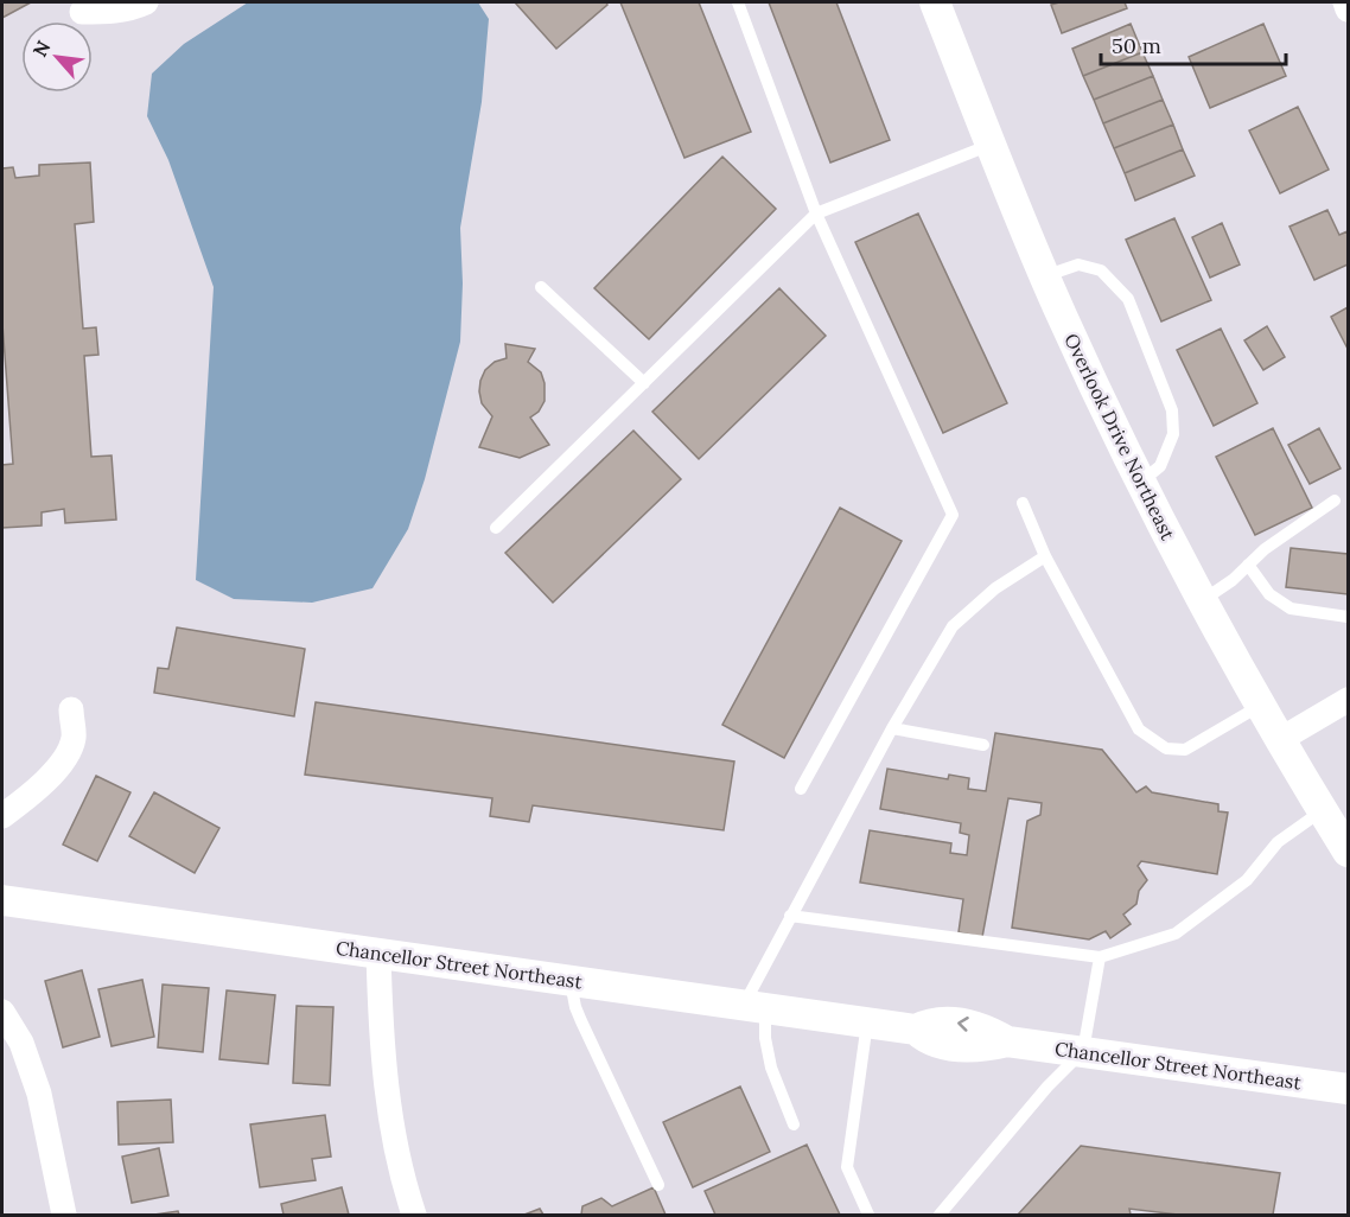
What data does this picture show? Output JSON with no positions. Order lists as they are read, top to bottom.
{
  "streets": {
    "street": ["Overlook Drive Northeast", "Chancellor Street Northeast"]
  },
  "scale_bar": "50 m",
  "north": "top left"
}
